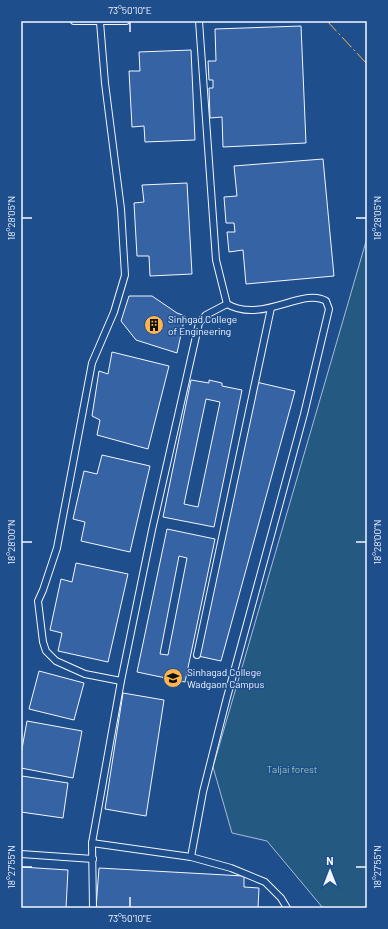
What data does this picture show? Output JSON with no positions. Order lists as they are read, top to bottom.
{
  "parks": ["Taljai forest"],
  "places": {
    "building": ["Sinhgad College of Engineering"],
    "school or university": ["Sinhagad College Wadgaon Campus"]
  },
  "north": "top",
  "coordinates": [
    "73°50'10\"E",
    "18°28'05\"N",
    "18°28'00\"N",
    "18°27'55\"N"
  ]
}
